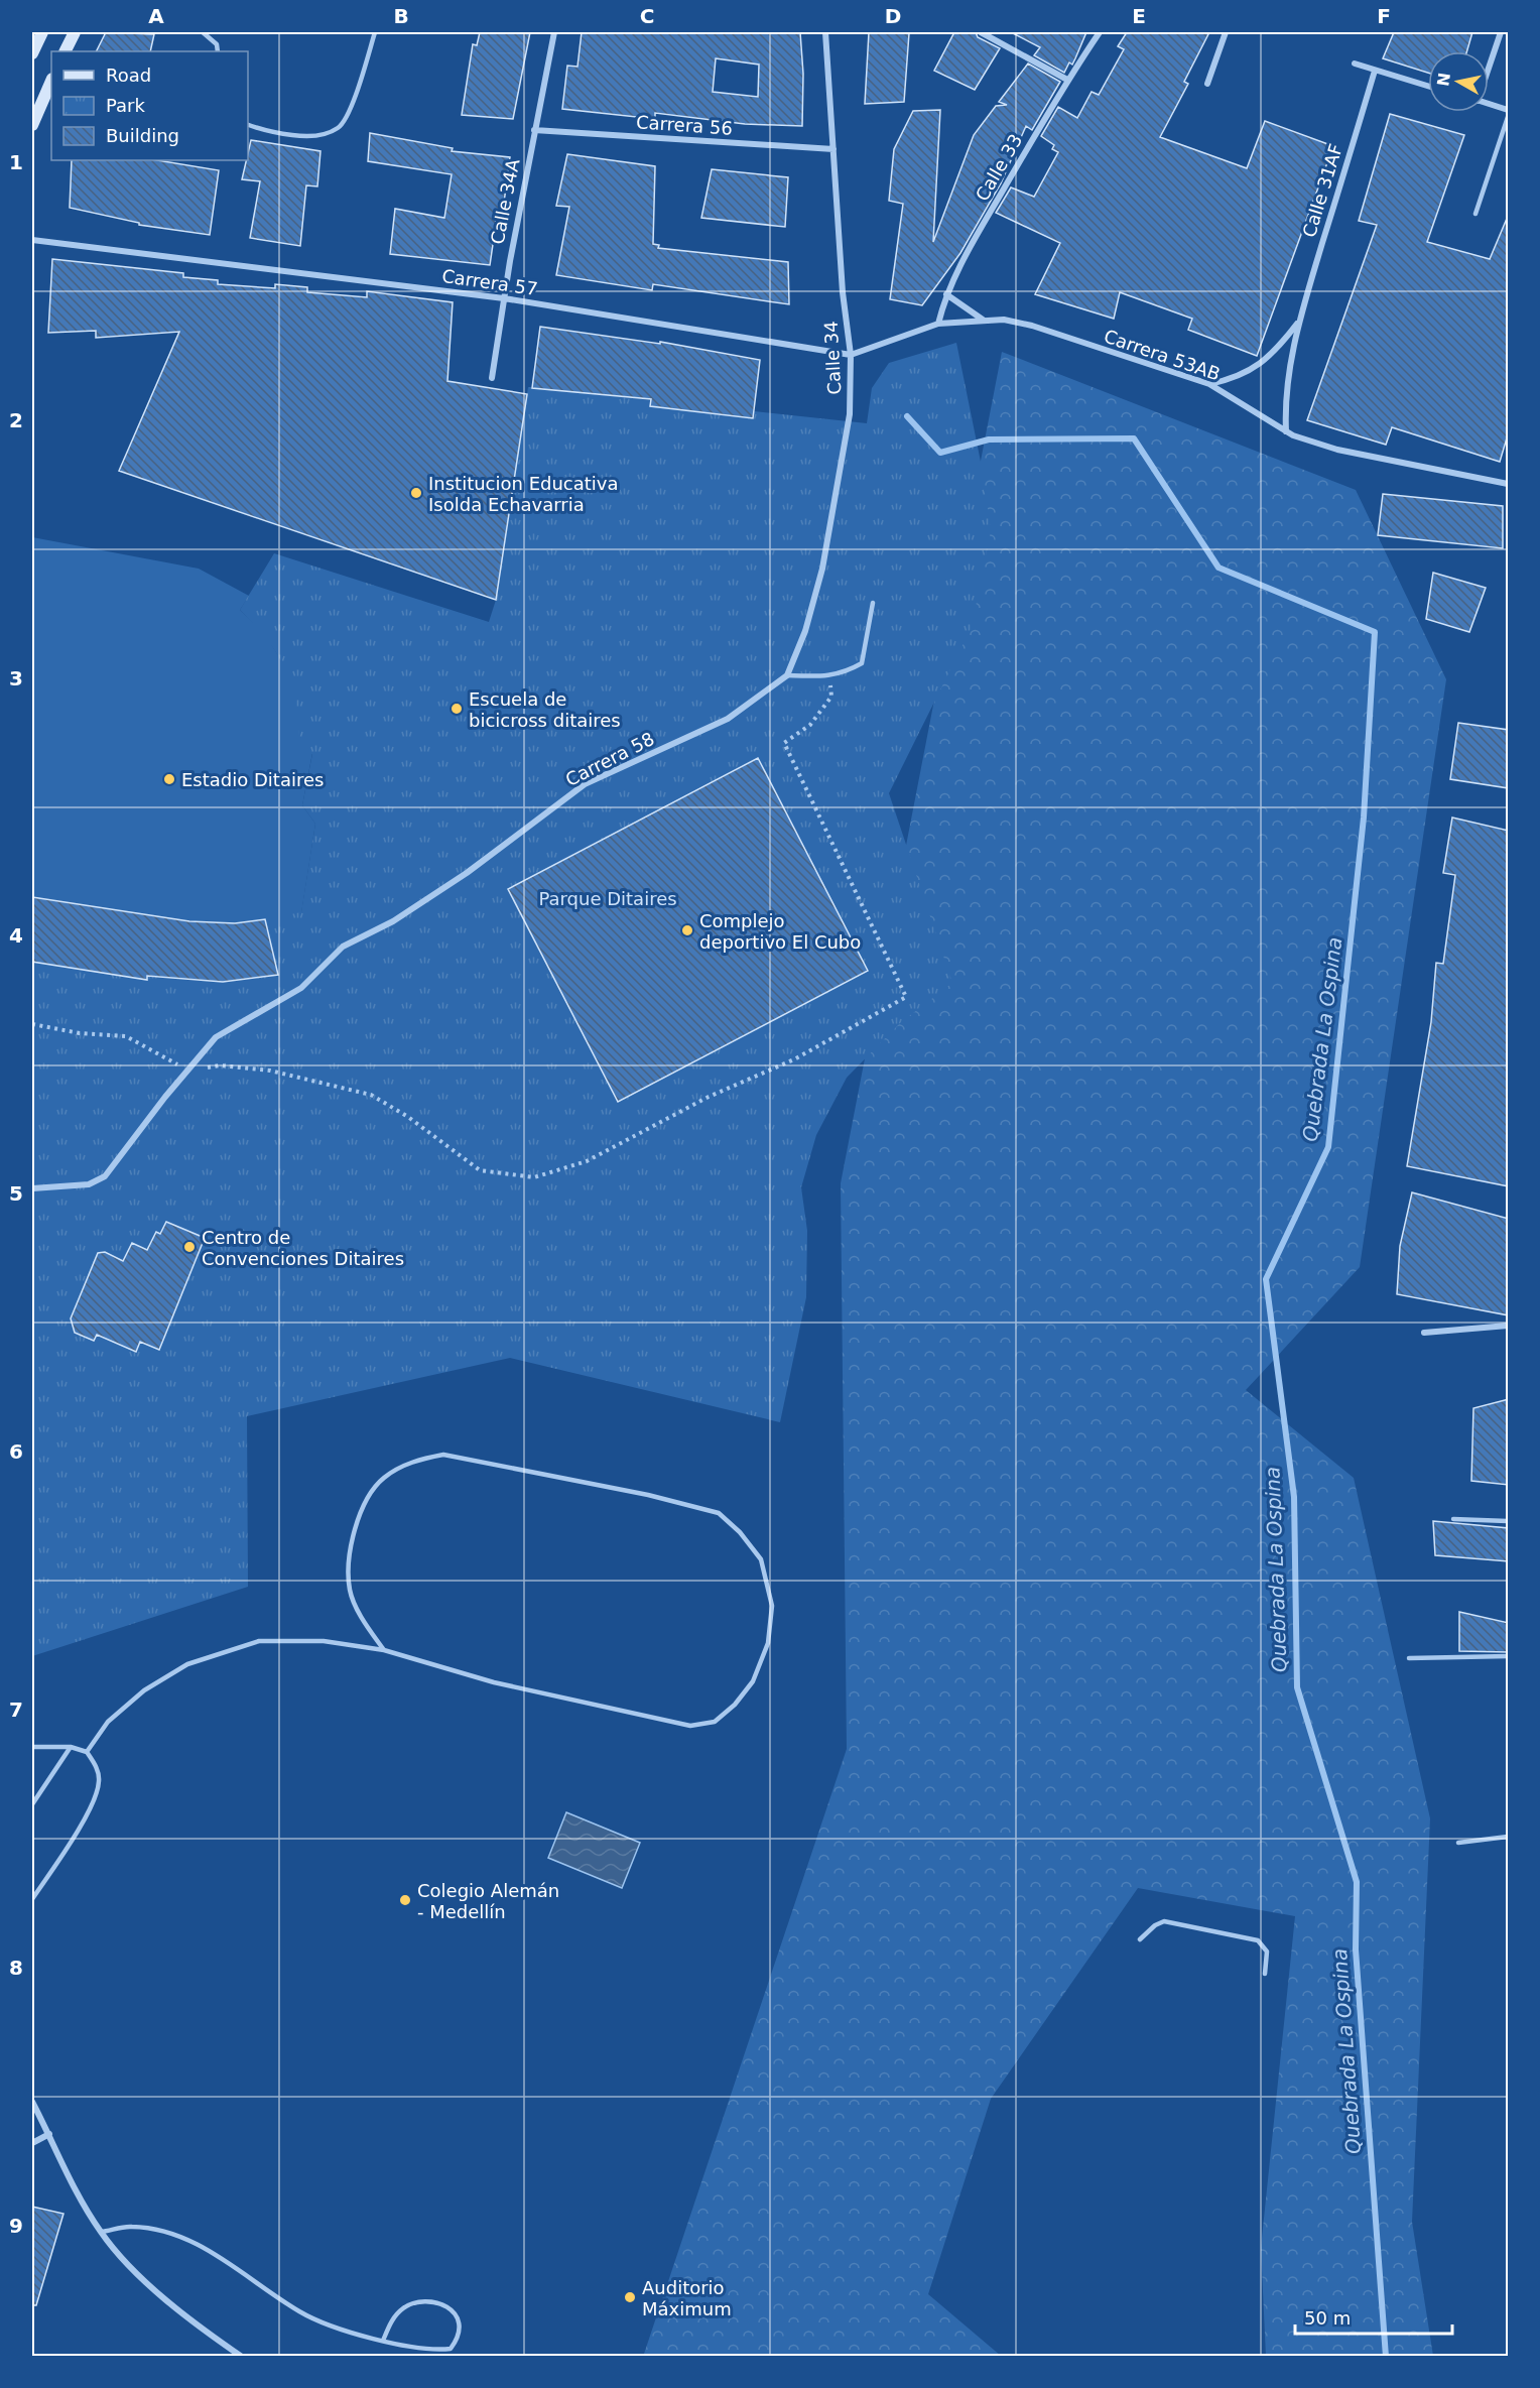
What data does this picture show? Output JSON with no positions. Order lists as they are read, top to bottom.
{
  "streets": {
    "street": [
      "Carrera 56",
      "Calle 33",
      "Calle 31AF",
      "Calle 34A",
      "Carrera 57",
      "Carrera 53AB",
      "Calle 34",
      "Carrera 58"
    ]
  },
  "crossings": [
    ["Carrera 56", "Calle 34A"],
    ["Carrera 56", "Calle 34"],
    ["Calle 33", "Carrera 57"],
    ["Calle 33", "Carrera 53AB"],
    ["Calle 31AF", "Carrera 53AB"],
    ["Calle 34A", "Carrera 57"],
    ["Carrera 57", "Carrera 53AB"],
    ["Carrera 57", "Calle 34"],
    ["Calle 34", "Carrera 58"]
  ],
  "water": ["Quebrada La Ospina"],
  "parks": ["Parque Ditaires"],
  "places": [
    "Institucion Educativa Isolda Echavarria",
    "Escuela de bicicross ditaires",
    "Estadio Ditaires",
    "Complejo deportivo El Cubo",
    "Centro de Convenciones Ditaires",
    "Colegio Alemán - Medellín",
    "Auditorio Máximum"
  ],
  "legend": ["Road", "Park", "Building"],
  "scale_bar": "50 m",
  "north": "left",
  "grid": {
    "columns": [
      "A",
      "B",
      "C",
      "D",
      "E",
      "F"
    ],
    "rows": [
      "1",
      "2",
      "3",
      "4",
      "5",
      "6",
      "7",
      "8",
      "9"
    ]
  }
}
